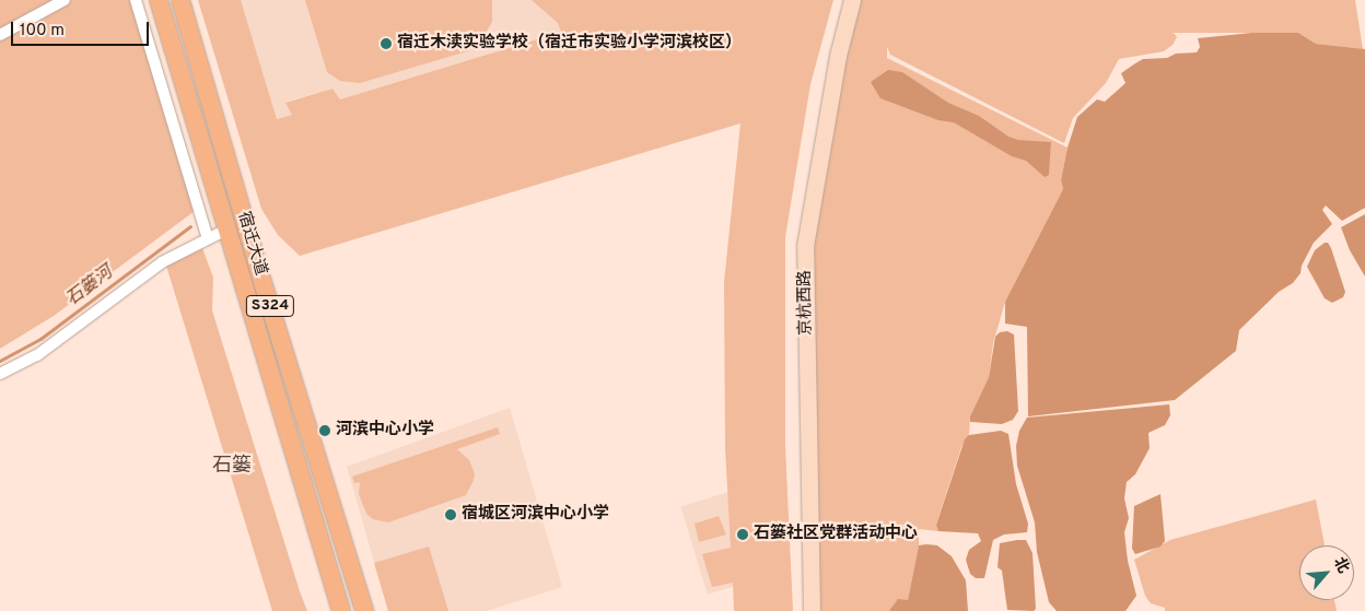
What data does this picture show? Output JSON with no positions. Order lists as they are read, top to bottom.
{
  "streets": {
    "main road": ["宿迁大道", "京杭西路", "S324"]
  },
  "districts": ["石篓"],
  "water": ["石篓河"],
  "places": [
    "宿迁木渎实验学校（宿迁市实验小学河滨校区）",
    "河滨中心小学",
    "宿城区河滨中心小学",
    "石篓社区党群活动中心"
  ],
  "scale_bar": "100 m",
  "north": "top right"
}
